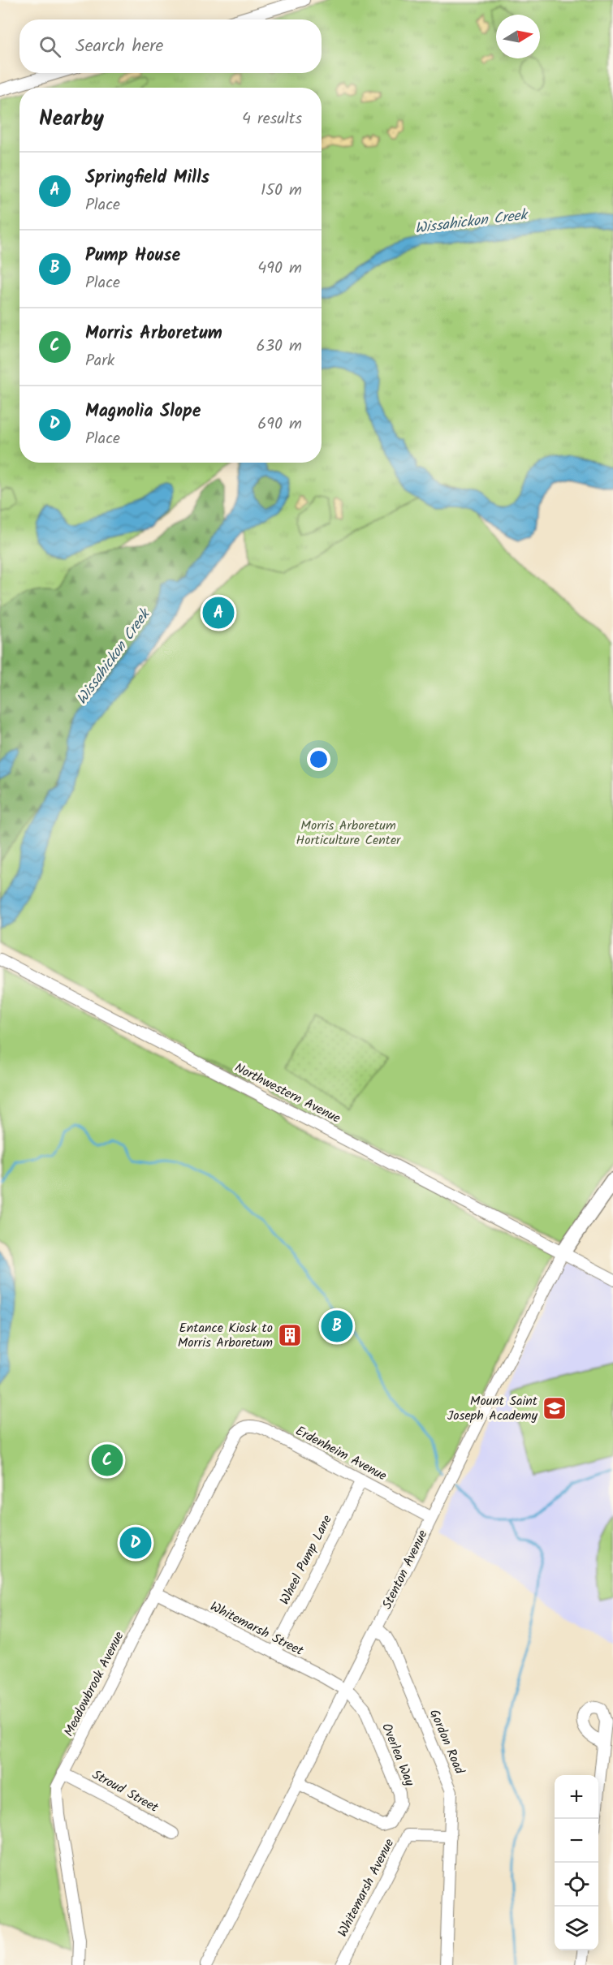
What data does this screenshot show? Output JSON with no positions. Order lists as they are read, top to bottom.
{
  "streets": {
    "main road": ["Stenton Avenue"],
    "street": [
      "Northwestern Avenue",
      "Erdenheim Avenue",
      "Wheel Pump Lane",
      "Whitemarsh Street",
      "Meadowbrook Avenue",
      "Gordon Road",
      "Overlea Way",
      "Stroud Street",
      "Whitemarsh Avenue"
    ]
  },
  "crossings": [
    ["Northwestern Avenue", "Stenton Avenue"],
    ["Erdenheim Avenue", "Wheel Pump Lane"],
    ["Erdenheim Avenue", "Stenton Avenue"],
    ["Erdenheim Avenue", "Meadowbrook Avenue"],
    ["Wheel Pump Lane", "Whitemarsh Street"],
    ["Stenton Avenue", "Whitemarsh Street"],
    ["Stenton Avenue", "Gordon Road"],
    ["Stenton Avenue", "Overlea Way"],
    ["Whitemarsh Street", "Meadowbrook Avenue"],
    ["Whitemarsh Street", "Overlea Way"],
    ["Meadowbrook Avenue", "Stroud Street"],
    ["Gordon Road", "Whitemarsh Avenue"]
  ],
  "water": ["Wissahickon Creek"],
  "parks": ["Morris Arboretum Horticulture Center"],
  "places": {
    "building": ["Entance Kiosk to Morris Arboretum"],
    "school or university": ["Mount Saint Joseph Academy"]
  },
  "north": "right",
  "page": {
    "search": "Search here",
    "heading": ["Nearby", "4 results"],
    "list": [
      {
        "mark": "A",
        "name": "Springfield Mills",
        "note": "Place",
        "value": "150 m"
      },
      {
        "mark": "B",
        "name": "Pump House",
        "note": "Place",
        "value": "490 m"
      },
      {
        "mark": "C",
        "name": "Morris Arboretum",
        "note": "Park",
        "value": "630 m"
      },
      {
        "mark": "D",
        "name": "Magnolia Slope",
        "note": "Place",
        "value": "690 m"
      }
    ],
    "pins": [
      "A",
      "B",
      "C",
      "D"
    ],
    "map_buttons": ["+", "−"]
  }
}
